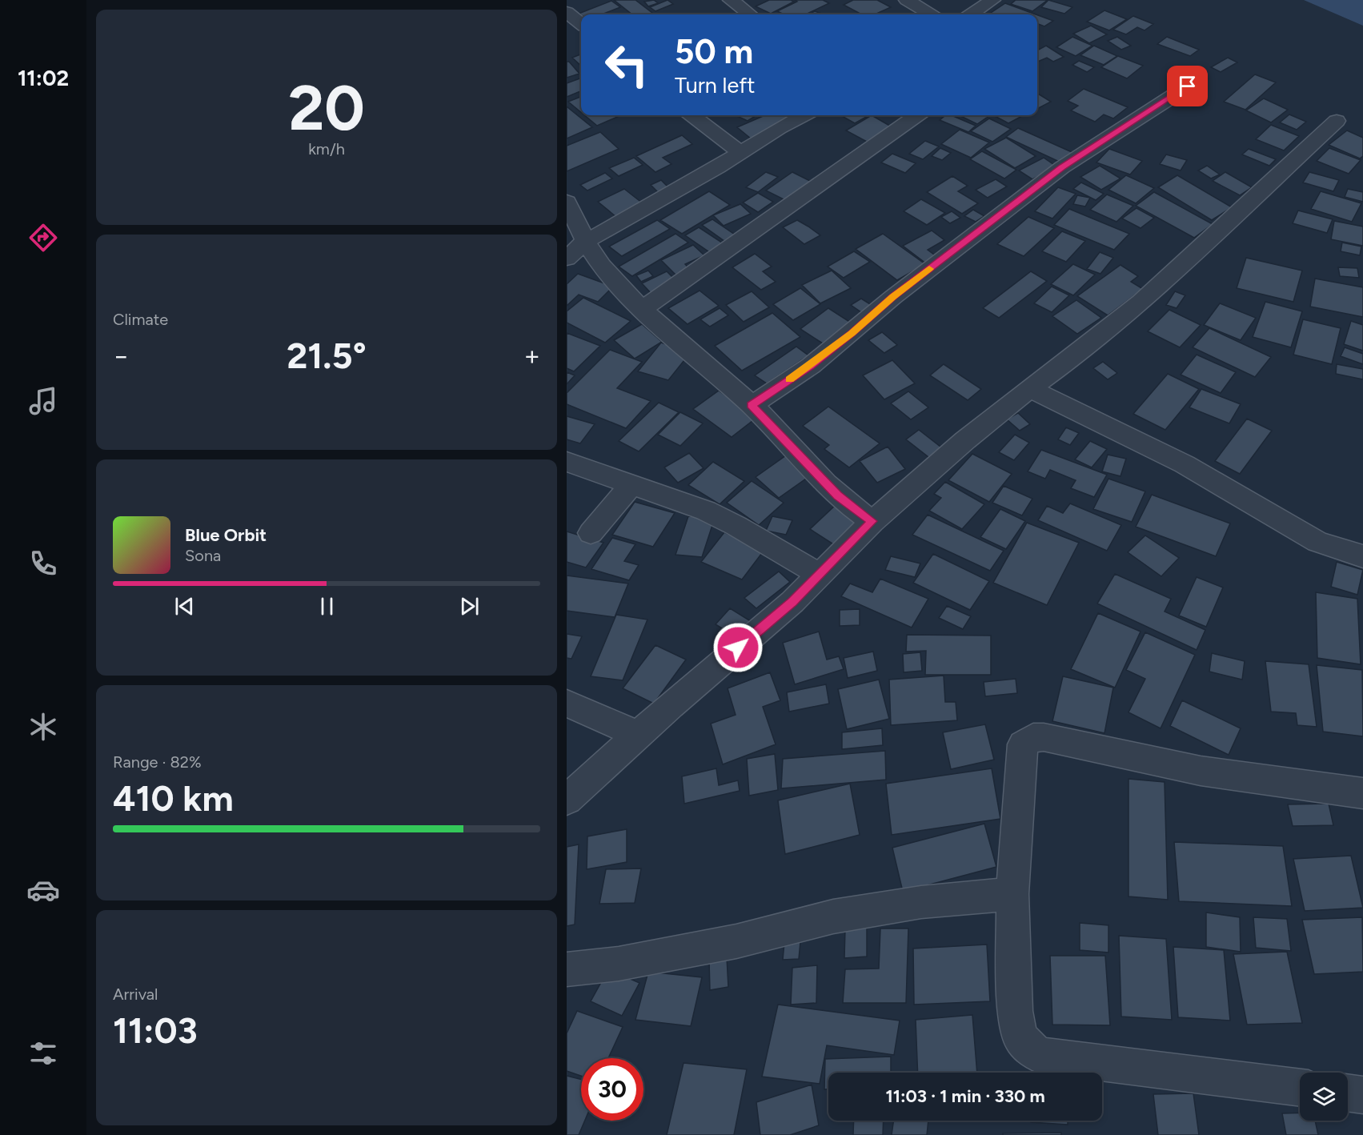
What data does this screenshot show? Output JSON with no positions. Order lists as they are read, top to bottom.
{
  "page": {
    "tabs": "11:02",
    "tile": [
      ["20", "km/h"],
      "Climate",
      ["Range · 82%", "410 km"],
      ["Arrival", "11:03"]
    ],
    "turn": ["50 m", "Turn left"],
    "heat": ["−", "21.5°", "+"],
    "song": ["Blue Orbit", "Sona"],
    "limit": "30",
    "trip": "11:03 · 1 min · 330 m"
  }
}
